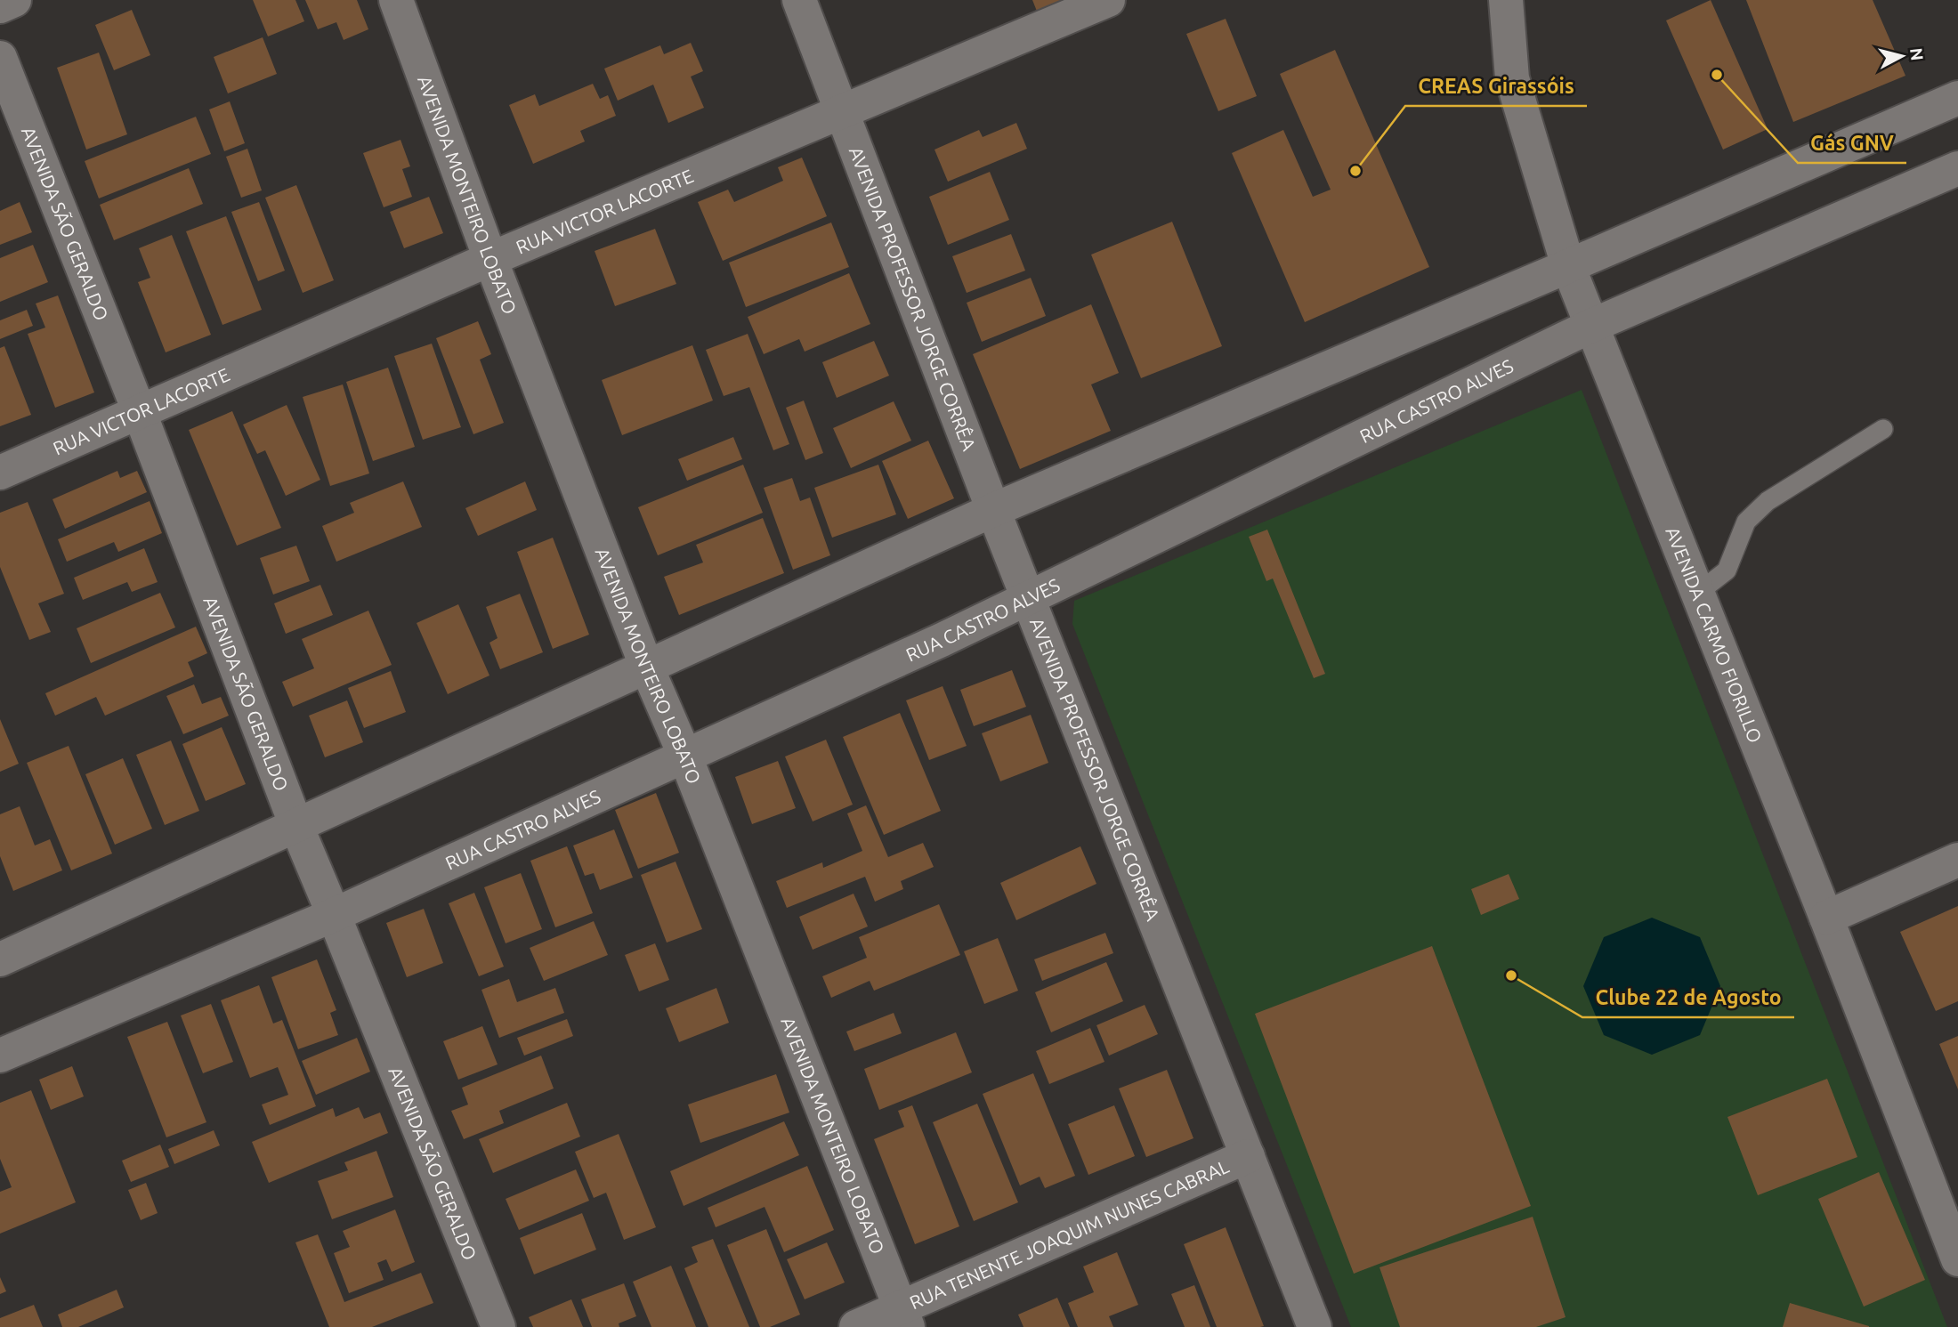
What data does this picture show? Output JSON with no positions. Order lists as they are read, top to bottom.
{
  "streets": {
    "street": [
      "AVENIDA MONTEIRO LOBATO",
      "RUA VICTOR LACORTE",
      "AVENIDA SÃO GERALDO",
      "AVENIDA PROFESSOR JORGE CORRÊA",
      "RUA CASTRO ALVES",
      "AVENIDA CARMO FIORILLO",
      "RUA TENENTE JOAQUIM NUNES CABRAL"
    ]
  },
  "crossings": [
    ["AVENIDA MONTEIRO LOBATO", "RUA VICTOR LACORTE"],
    ["AVENIDA MONTEIRO LOBATO", "RUA CASTRO ALVES"],
    ["AVENIDA MONTEIRO LOBATO", "RUA TENENTE JOAQUIM NUNES CABRAL"],
    ["RUA VICTOR LACORTE", "AVENIDA SÃO GERALDO"],
    ["RUA VICTOR LACORTE", "AVENIDA PROFESSOR JORGE CORRÊA"],
    ["AVENIDA SÃO GERALDO", "RUA CASTRO ALVES"],
    ["AVENIDA PROFESSOR JORGE CORRÊA", "RUA CASTRO ALVES"],
    ["AVENIDA PROFESSOR JORGE CORRÊA", "RUA TENENTE JOAQUIM NUNES CABRAL"],
    ["RUA CASTRO ALVES", "AVENIDA CARMO FIORILLO"]
  ],
  "places": ["Gás GNV", "CREAS Girassóis", "Clube 22 de Agosto"],
  "north": "right"
}
